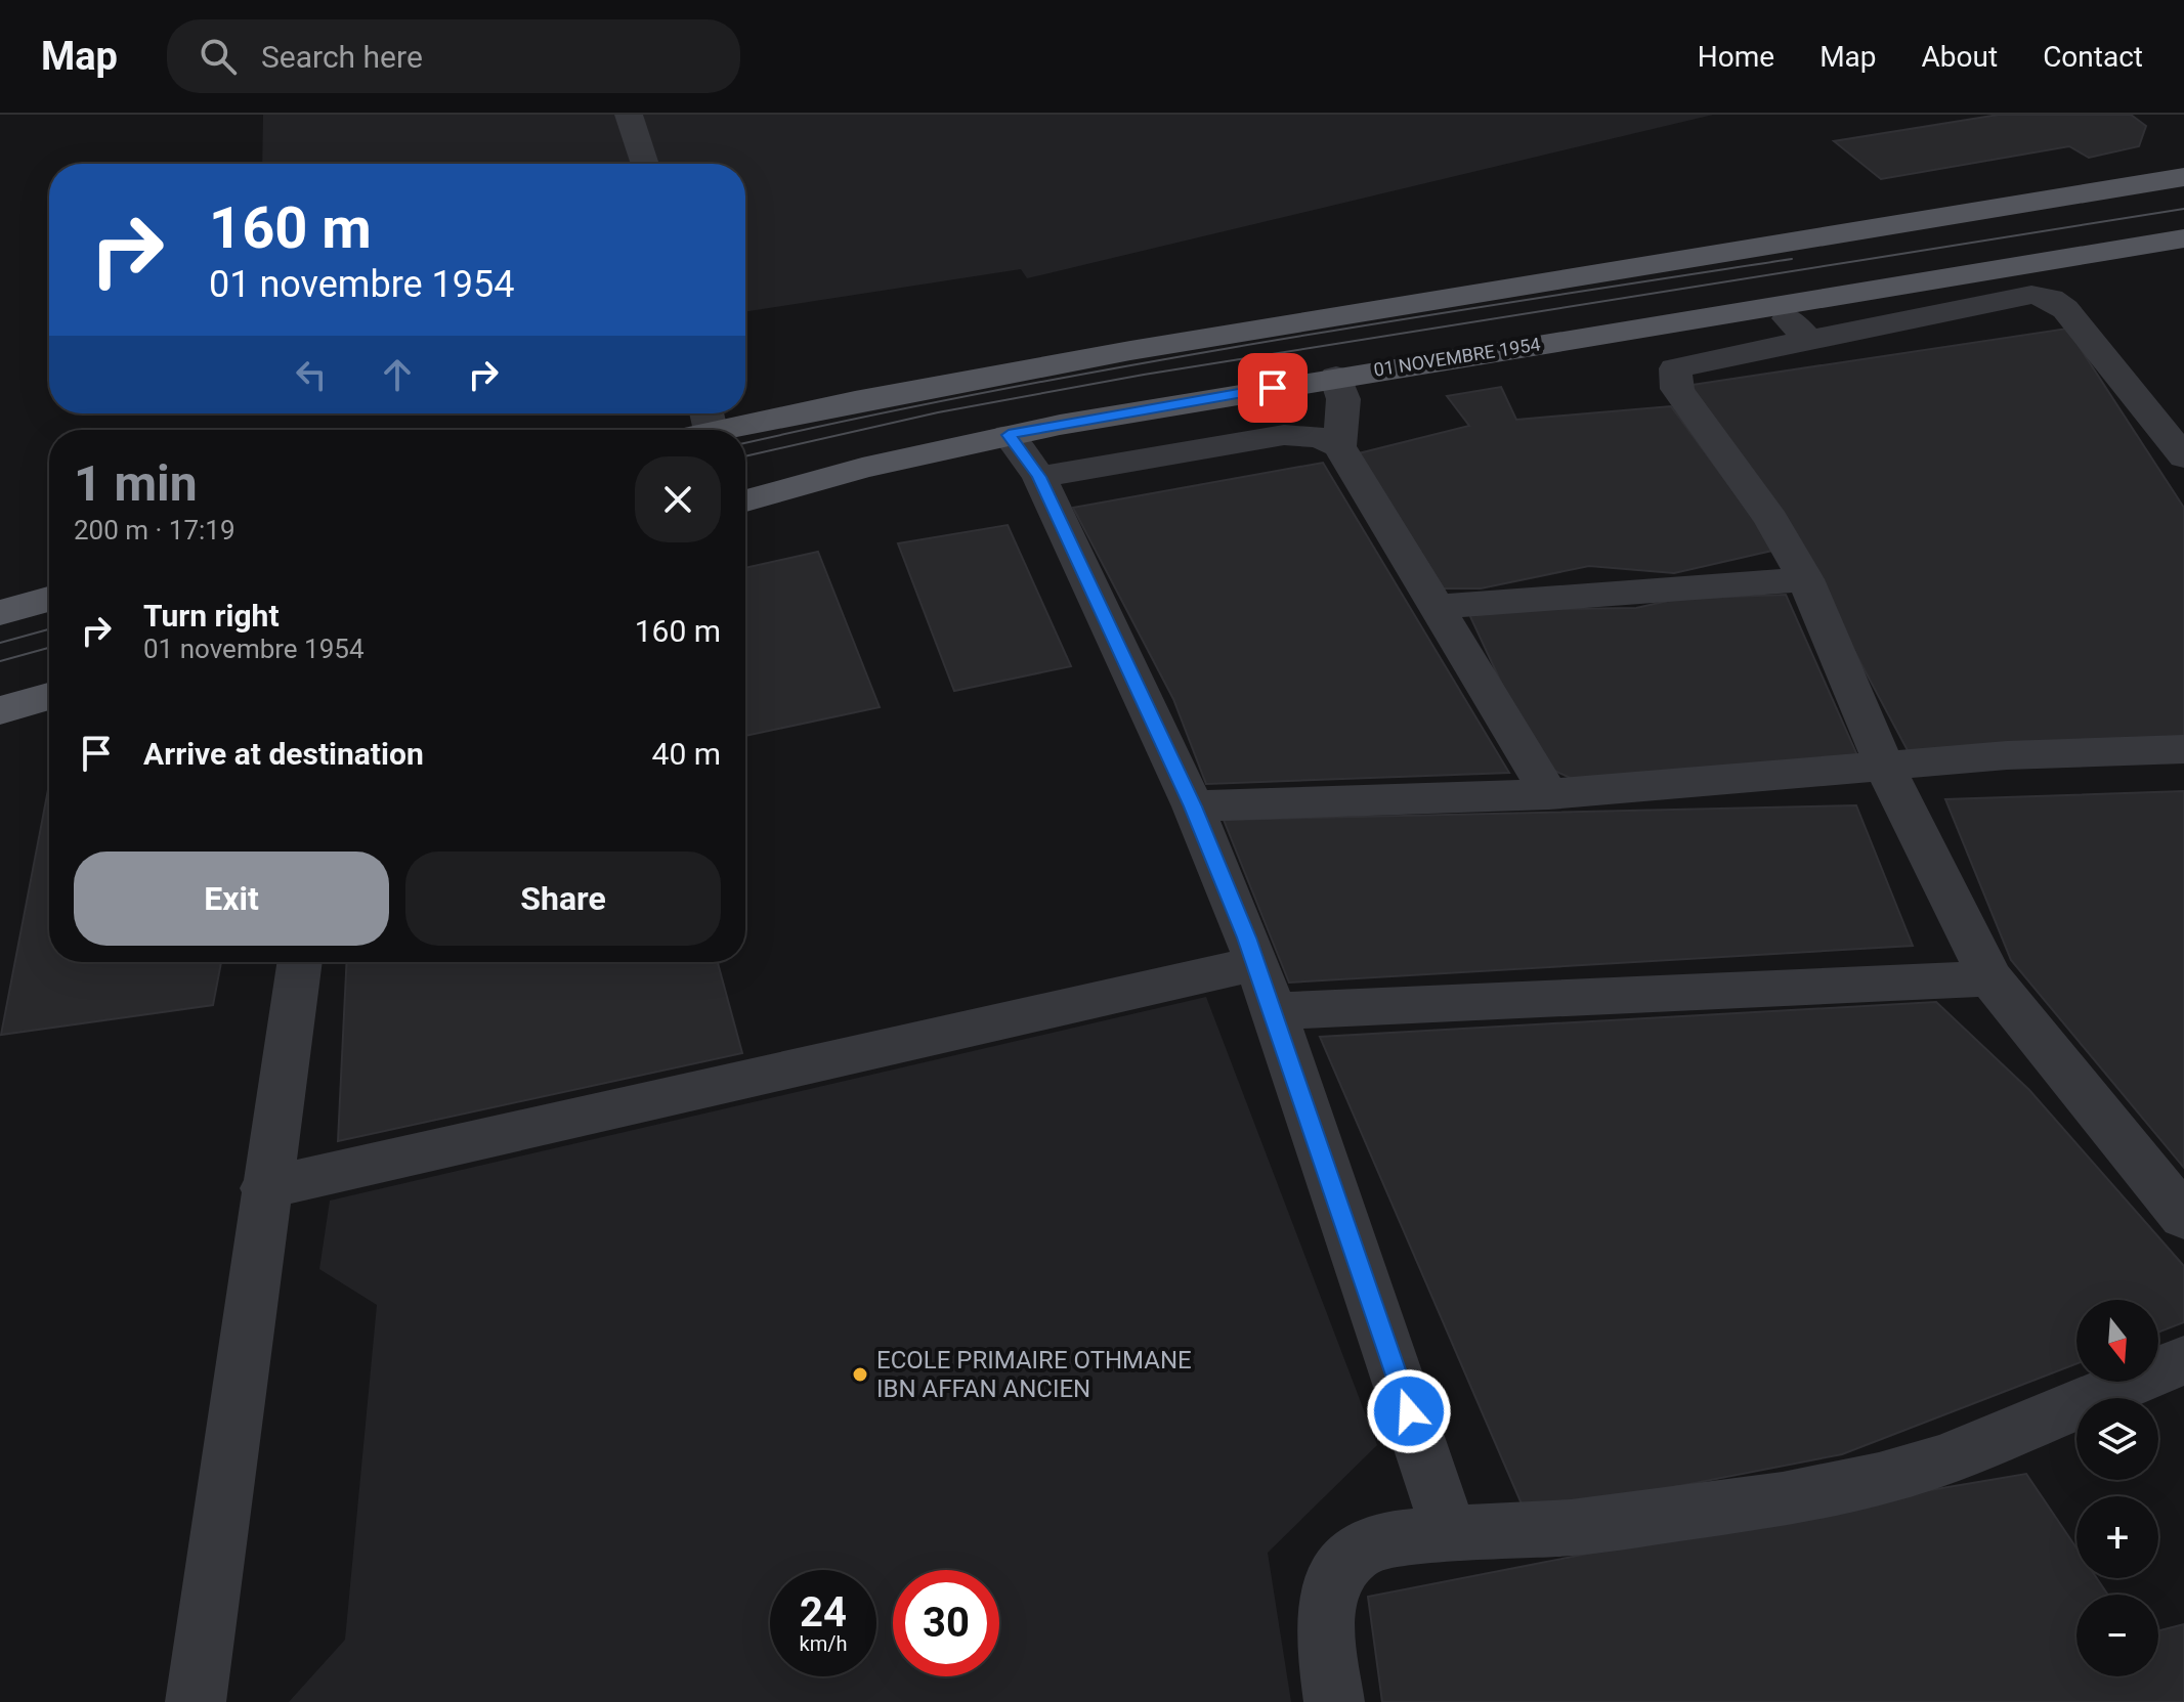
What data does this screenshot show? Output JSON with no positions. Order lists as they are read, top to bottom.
{
  "streets": {
    "main road": ["01 NOVEMBRE 1954"]
  },
  "places": ["ECOLE PRIMAIRE OTHMANE IBN AFFAN ANCIEN"],
  "north": "bottom",
  "page": {
    "header": "Map",
    "search": "Search here",
    "nav": [
      "Home",
      "Map",
      "About",
      "Contact"
    ],
    "turn": ["160 m", "01 novembre 1954"],
    "heading": ["1 min", "200 m · 17:19"],
    "list": [
      {
        "name": "Turn right",
        "note": "01 novembre 1954",
        "value": "160 m"
      },
      {
        "name": "Arrive at destination",
        "value": "40 m"
      }
    ],
    "buttons": ["Exit", "Share"],
    "map_buttons": ["+", "−"],
    "speed": "24 km/h",
    "limit": "30"
  }
}
